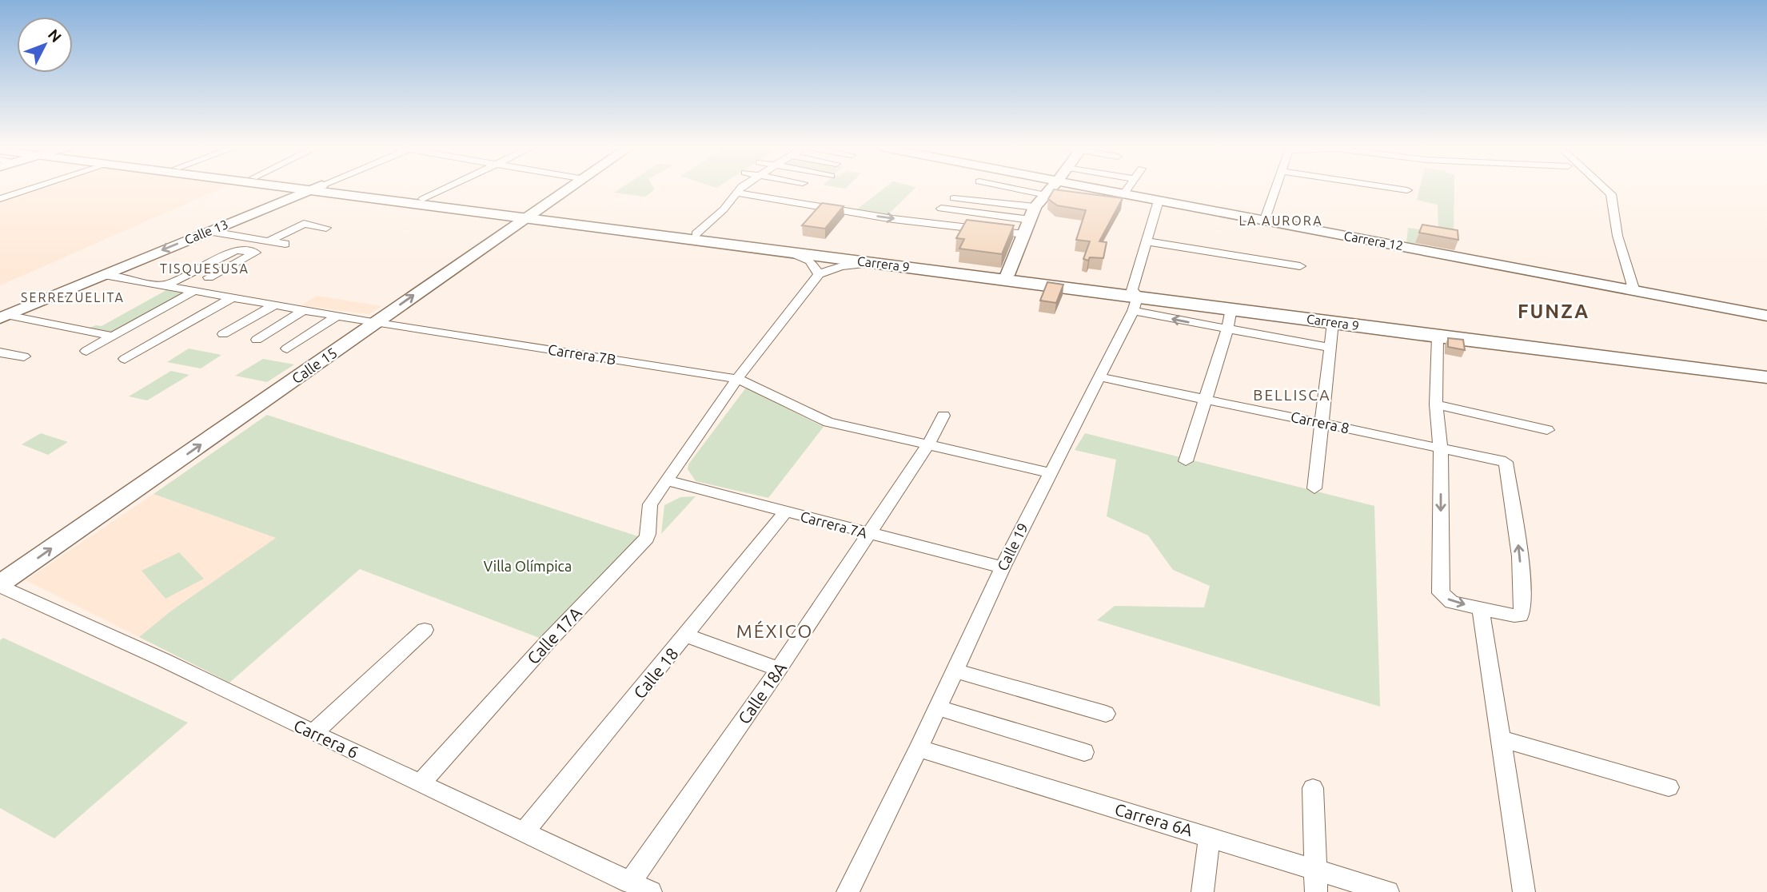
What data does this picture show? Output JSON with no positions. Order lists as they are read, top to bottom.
{
  "streets": {
    "main road": [
      "Calle 13",
      "Carrera 12",
      "Carrera 9",
      "Calle 15"
    ],
    "street": [
      "Carrera 7B",
      "Carrera 8",
      "Carrera 7A",
      "Calle 19",
      "Calle 17A",
      "Calle 18",
      "Calle 18A",
      "Carrera 6",
      "Carrera 6A"
    ]
  },
  "crossings": [
    ["Calle 13", "Carrera 7B"],
    ["Carrera 12", "Calle 19"],
    ["Carrera 9", "Calle 15"],
    ["Carrera 9", "Calle 19"],
    ["Carrera 7B", "Calle 15"],
    ["Carrera 7B", "Calle 19"],
    ["Carrera 7B", "Calle 17A"],
    ["Carrera 7B", "Calle 18A"],
    ["Calle 15", "Carrera 6"],
    ["Carrera 8", "Calle 19"],
    ["Carrera 7A", "Calle 19"],
    ["Carrera 7A", "Calle 17A"],
    ["Carrera 7A", "Calle 18"],
    ["Carrera 7A", "Calle 18A"],
    ["Calle 19", "Carrera 6A"],
    ["Calle 17A", "Carrera 6"],
    ["Calle 18", "Carrera 6"],
    ["Calle 18A", "Carrera 6"]
  ],
  "one_way": ["Calle 15"],
  "districts": [
    "LA AURORA",
    "TISQUESUSA",
    "SERREZUELITA",
    "FUNZA",
    "BELLISCA",
    "MÉXICO"
  ],
  "parks": ["Villa Olímpica"],
  "north": "top right"
}
